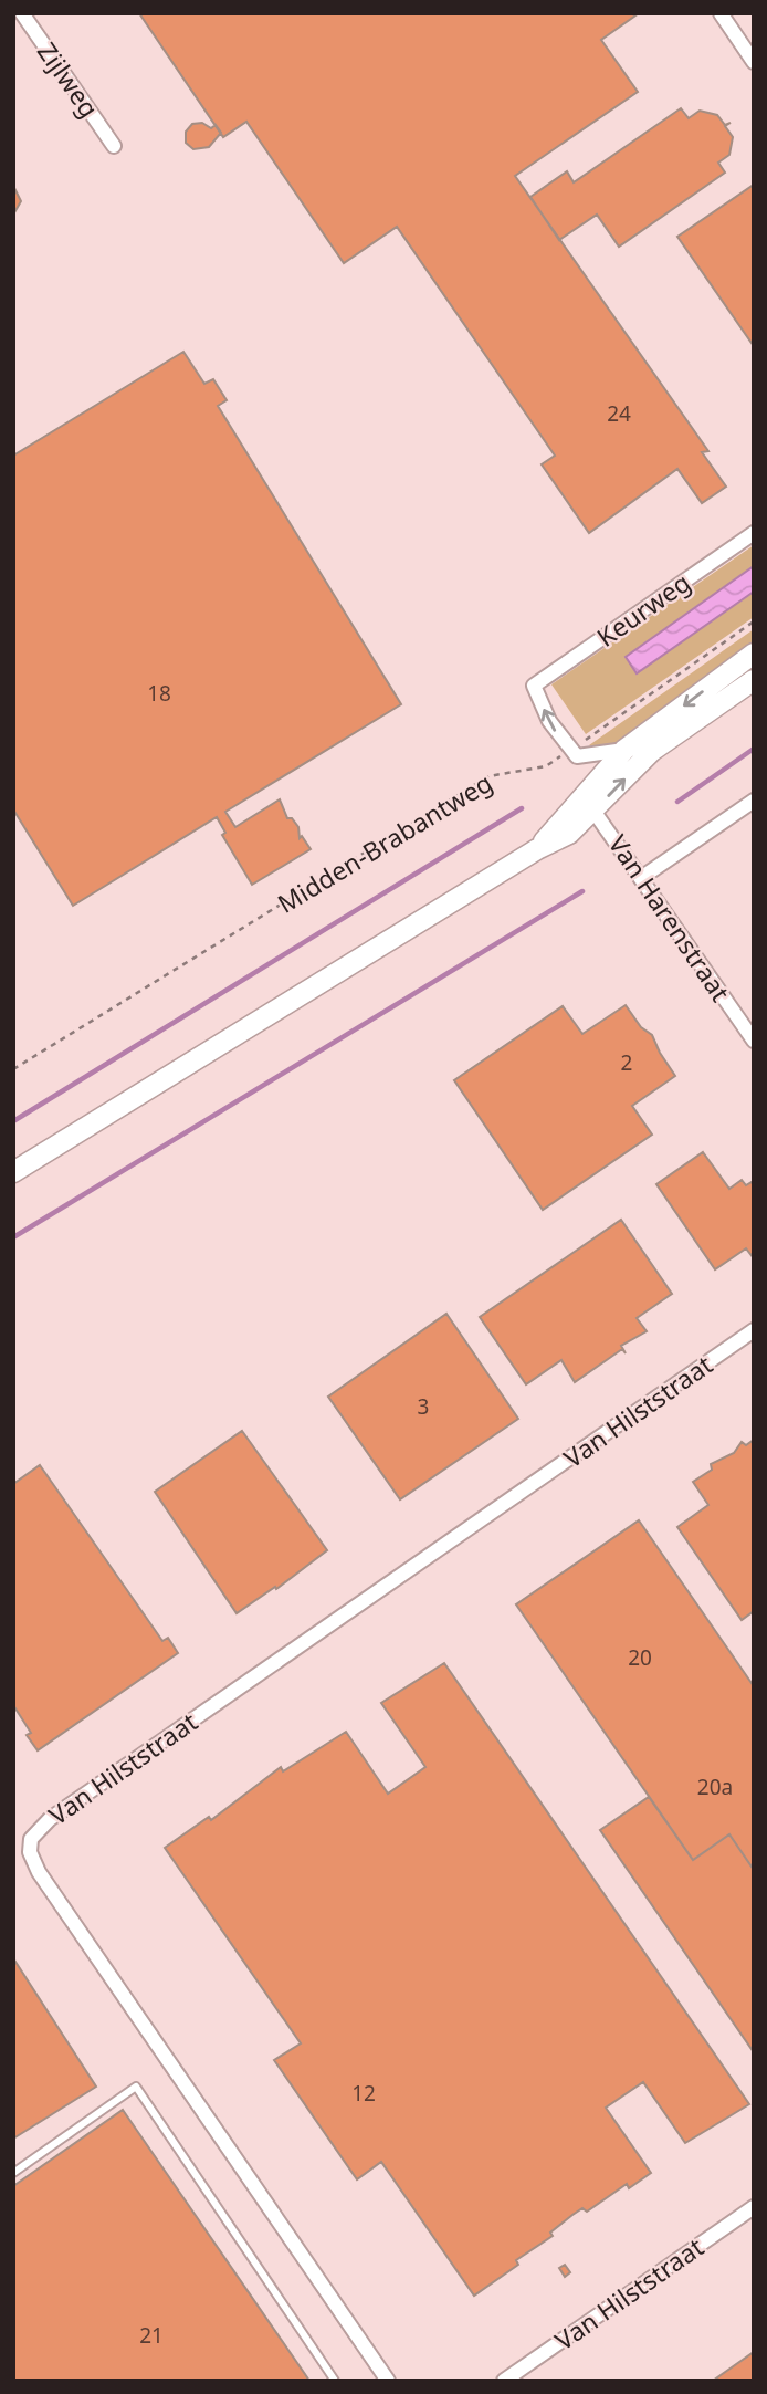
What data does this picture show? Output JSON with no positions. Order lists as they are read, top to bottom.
{
  "streets": {
    "street": [
      "Zijlweg",
      "Keurweg",
      "Van Harenstraat",
      "Van Hilststraat"
    ],
    "path": ["Midden-Brabantweg"]
  },
  "crossings": [
    ["Keurweg", "Midden-Brabantweg"]
  ],
  "house_numbers": [
    "24",
    "18",
    "2",
    "3",
    "20",
    "20a",
    "12",
    "21"
  ]
}
